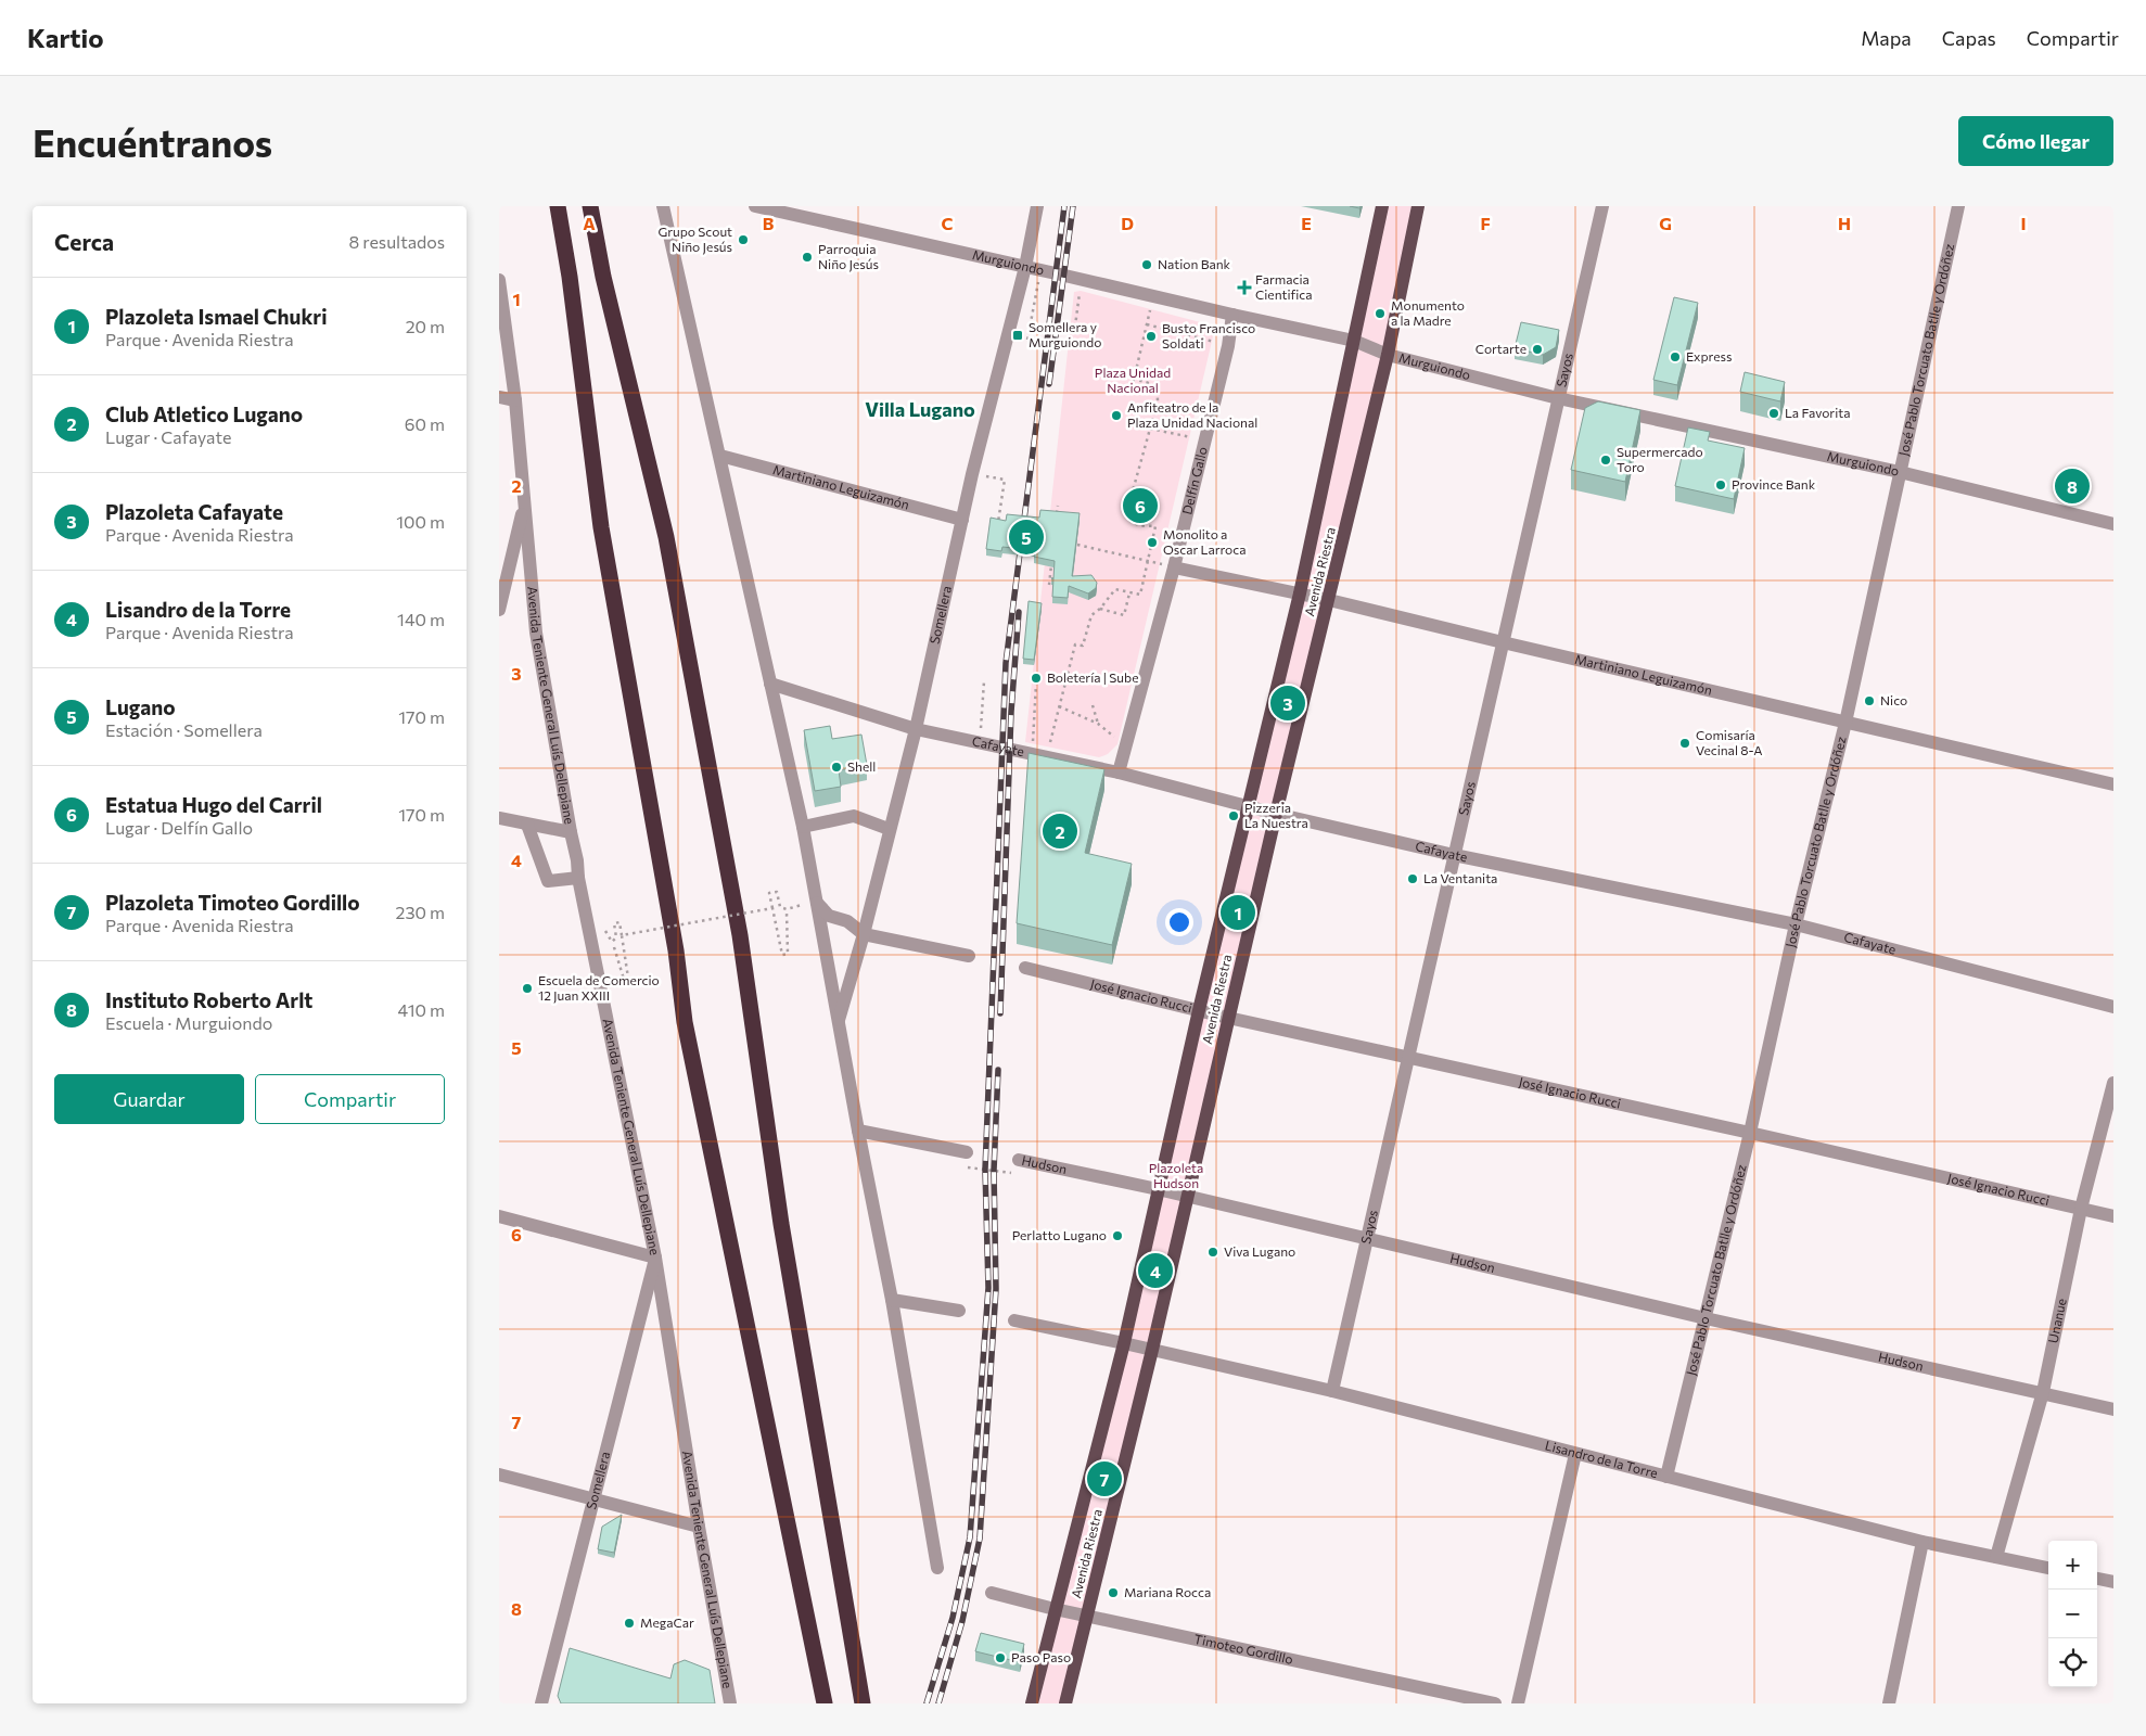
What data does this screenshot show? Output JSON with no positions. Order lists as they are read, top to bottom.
{
  "streets": {
    "main road": ["Avenida Riestra"],
    "street": [
      "Murguiondo",
      "José Pablo Torcuato Batlle y Ordóñez",
      "Sayos",
      "Delfín Gallo",
      "Martiniano Leguizamón",
      "Somellera",
      "Avenida Teniente General Luís Dellepiane",
      "Cafayate",
      "José Ignacio Rucci",
      "Hudson",
      "Unanue",
      "Lisandro de la Torre",
      "Timoteo Gordillo"
    ]
  },
  "crossings": [
    ["Murguiondo", "José Pablo Torcuato Batlle y Ordóñez"],
    ["Murguiondo", "Sayos"],
    ["Murguiondo", "Delfín Gallo"],
    ["Murguiondo", "Avenida Riestra"],
    ["Murguiondo", "Somellera"],
    ["José Pablo Torcuato Batlle y Ordóñez", "Martiniano Leguizamón"],
    ["José Pablo Torcuato Batlle y Ordóñez", "Cafayate"],
    ["José Pablo Torcuato Batlle y Ordóñez", "José Ignacio Rucci"],
    ["José Pablo Torcuato Batlle y Ordóñez", "Hudson"],
    ["José Pablo Torcuato Batlle y Ordóñez", "Lisandro de la Torre"],
    ["Sayos", "Martiniano Leguizamón"],
    ["Sayos", "Cafayate"],
    ["Sayos", "José Ignacio Rucci"],
    ["Sayos", "Hudson"],
    ["Sayos", "Lisandro de la Torre"],
    ["Delfín Gallo", "Martiniano Leguizamón"],
    ["Delfín Gallo", "Cafayate"],
    ["Martiniano Leguizamón", "Avenida Riestra"],
    ["Martiniano Leguizamón", "Somellera"],
    ["Avenida Riestra", "Cafayate"],
    ["Avenida Riestra", "José Ignacio Rucci"],
    ["Avenida Riestra", "Hudson"],
    ["Avenida Riestra", "Lisandro de la Torre"],
    ["Avenida Riestra", "Timoteo Gordillo"],
    ["Somellera", "Avenida Teniente General Luís Dellepiane"],
    ["Somellera", "Cafayate"],
    ["José Ignacio Rucci", "Unanue"],
    ["Hudson", "Unanue"],
    ["Unanue", "Lisandro de la Torre"]
  ],
  "districts": ["Villa Lugano"],
  "parks": ["Plaza Unidad Nacional", "Plazoleta Hudson"],
  "places": {
    "other": [
      "Grupo Scout Niño Jesús",
      "Parroquia Niño Jesús",
      "Nation Bank",
      "Monumento a la Madre",
      "Busto Francisco Soldati",
      "Cortarte",
      "Express",
      "La Favorita",
      "Anfiteatro de la Plaza Unidad Nacional",
      "Supermercado Toro",
      "Province Bank",
      "Monolito a Oscar Larroca",
      "Boletería | Sube",
      "Nico",
      "Comisaría Vecinal 8-A",
      "Shell",
      "Pizzeria La Nuestra",
      "La Ventanita",
      "Escuela de Comercio 12 Juan XXIII",
      "Perlatto Lugano",
      "Viva Lugano",
      "Mariana Rocca",
      "MegaCar",
      "Paso Paso"
    ],
    "health": ["Farmacia Cientifica"],
    "transit": ["Somellera y Murguiondo"]
  },
  "page": {
    "header": "Kartio",
    "nav": ["Mapa", "Capas", "Compartir"],
    "buttons": [
      "Cómo llegar",
      ["Guardar", "Compartir"]
    ],
    "title": "Encuéntranos",
    "heading": ["Cerca", "8 resultados"],
    "list": [
      {
        "mark": "1",
        "name": "Plazoleta Ismael Chukri",
        "note": "Parque · Avenida Riestra",
        "value": "20 m"
      },
      {
        "mark": "2",
        "name": "Club Atletico Lugano",
        "note": "Lugar · Cafayate",
        "value": "60 m"
      },
      {
        "mark": "3",
        "name": "Plazoleta Cafayate",
        "note": "Parque · Avenida Riestra",
        "value": "100 m"
      },
      {
        "mark": "4",
        "name": "Lisandro de la Torre",
        "note": "Parque · Avenida Riestra",
        "value": "140 m"
      },
      {
        "mark": "5",
        "name": "Lugano",
        "note": "Estación · Somellera",
        "value": "170 m"
      },
      {
        "mark": "6",
        "name": "Estatua Hugo del Carril",
        "note": "Lugar · Delfín Gallo",
        "value": "170 m"
      },
      {
        "mark": "7",
        "name": "Plazoleta Timoteo Gordillo",
        "note": "Parque · Avenida Riestra",
        "value": "230 m"
      },
      {
        "mark": "8",
        "name": "Instituto Roberto Arlt",
        "note": "Escuela · Murguiondo",
        "value": "410 m"
      }
    ],
    "pins": [
      "8",
      "6",
      "5",
      "3",
      "2",
      "1",
      "4",
      "7"
    ],
    "map_buttons": ["+", "−"]
  },
  "grid": {
    "columns": [
      "A",
      "B",
      "C",
      "D",
      "E",
      "F",
      "G",
      "H",
      "I"
    ],
    "rows": [
      "1",
      "2",
      "3",
      "4",
      "5",
      "6",
      "7",
      "8"
    ]
  }
}
